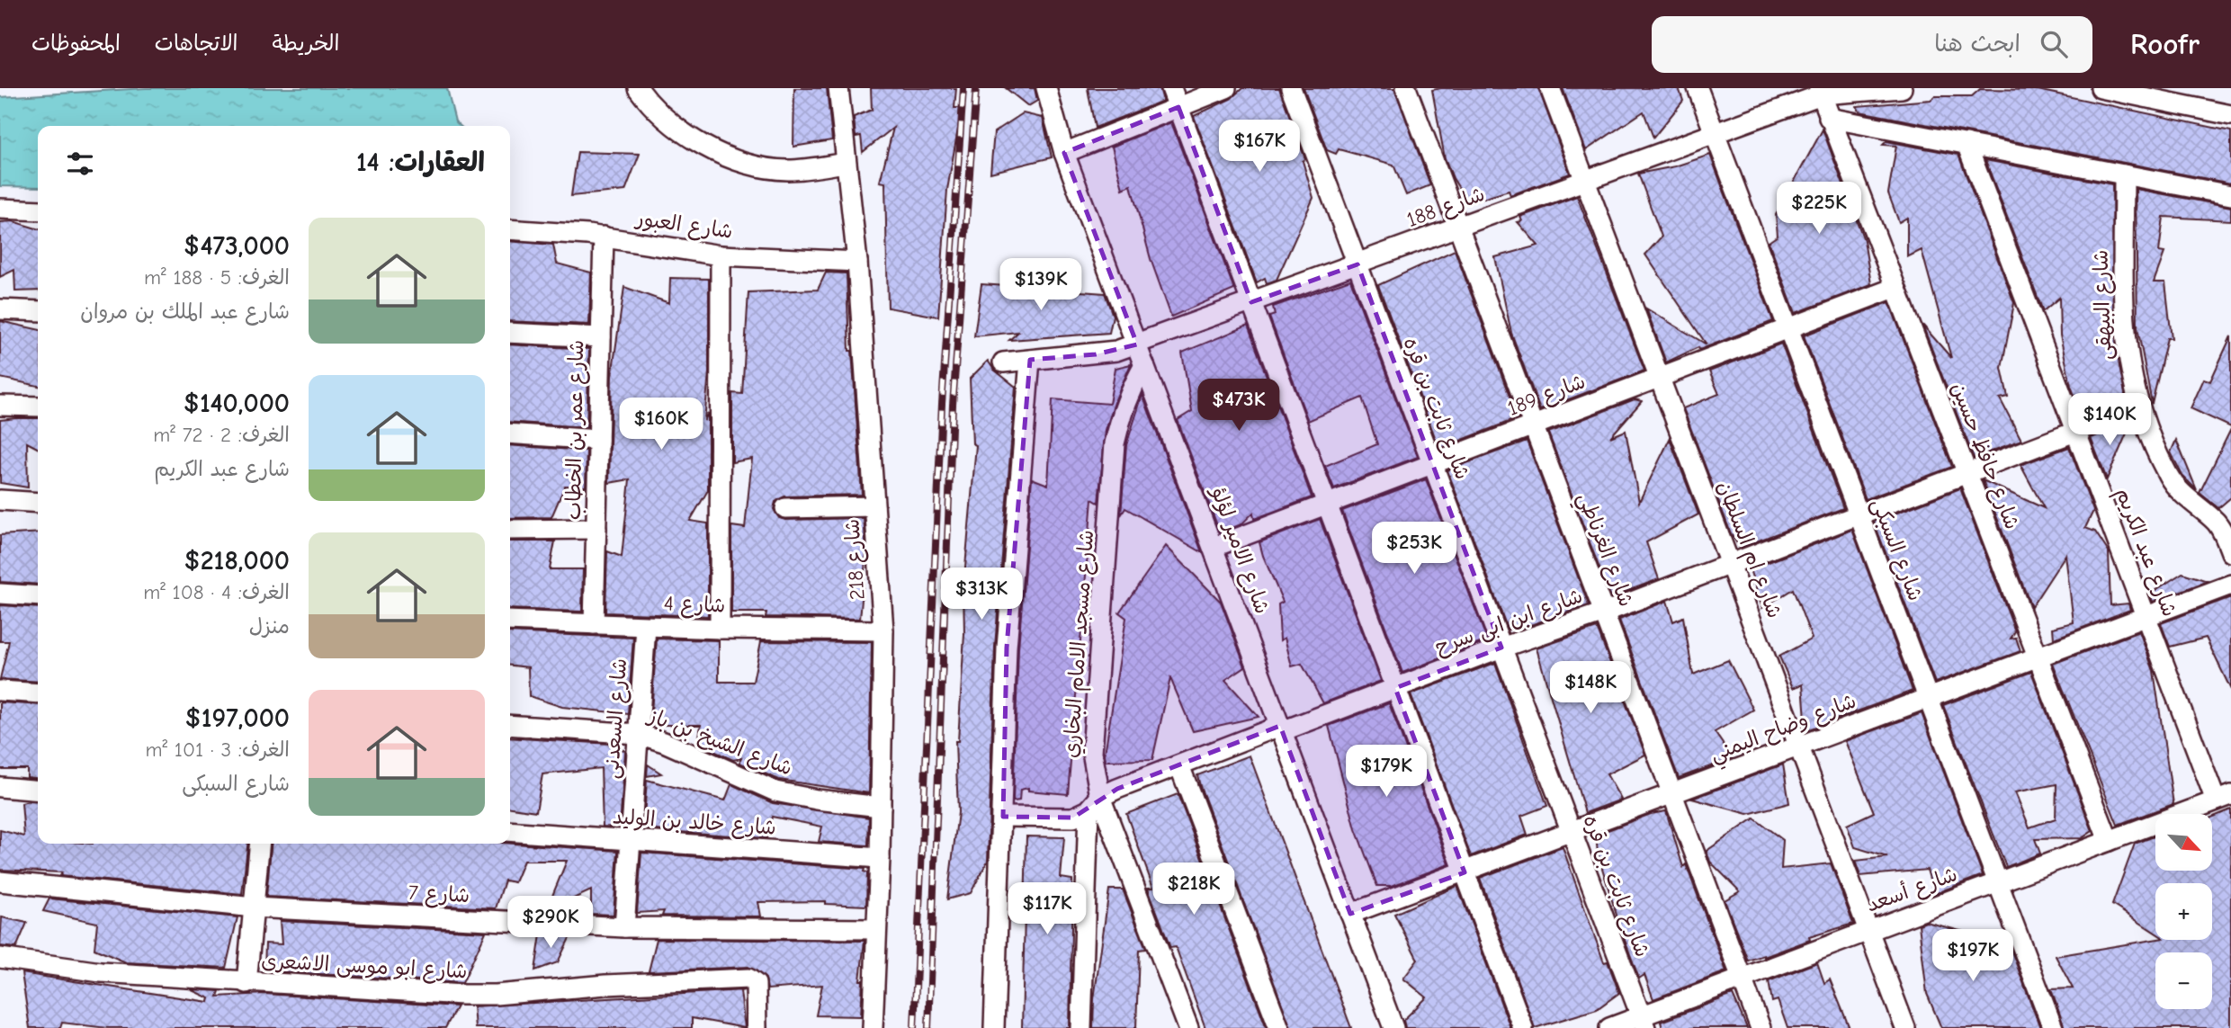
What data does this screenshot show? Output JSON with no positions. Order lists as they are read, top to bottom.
{
  "streets": {
    "street": [
      "شارع 188",
      "شارع العبور",
      "شارع البيهقى",
      "شارع 189",
      "شارع ثابت بن قره",
      "شارع عمر بن الخطاب",
      "شارع حافظ حسين",
      "شارع الغرناطي",
      "شارع ام السلطان",
      "شارع السبكى",
      "شارع الامير لؤلؤ",
      "شارع عبد الكريم",
      "شارع 218",
      "شارع 4",
      "شارع ابن ابى سرح",
      "شارع مسجد الامام البخاري",
      "شارع السعدنى",
      "شارع وضاح اليمني",
      "شارع الشيخ بن باز",
      "شارع خالد بن الوليد",
      "شارع أسعد",
      "شارع 7",
      "شارع ابو موسى الاشعرى"
    ]
  },
  "crossings": [
    ["شارع 188", "شارع ثابت بن قره"],
    ["شارع 188", "شارع حافظ حسين"],
    ["شارع 188", "شارع الغرناطي"],
    ["شارع 188", "شارع ام السلطان"],
    ["شارع 188", "شارع السبكى"],
    ["شارع 188", "شارع الامير لؤلؤ"],
    ["شارع العبور", "شارع عمر بن الخطاب"],
    ["شارع العبور", "شارع 218"],
    ["شارع البيهقى", "شارع ابن ابى سرح"],
    ["شارع 189", "شارع ثابت بن قره"],
    ["شارع 189", "شارع حافظ حسين"],
    ["شارع 189", "شارع الغرناطي"],
    ["شارع 189", "شارع ام السلطان"],
    ["شارع 189", "شارع السبكى"],
    ["شارع 189", "شارع الامير لؤلؤ"],
    ["شارع ثابت بن قره", "شارع ابن ابى سرح"],
    ["شارع ثابت بن قره", "شارع وضاح اليمني"],
    ["شارع ثابت بن قره", "شارع أسعد"],
    ["شارع عمر بن الخطاب", "شارع 4"],
    ["شارع حافظ حسين", "شارع ابن ابى سرح"],
    ["شارع حافظ حسين", "شارع وضاح اليمني"],
    ["شارع حافظ حسين", "شارع أسعد"],
    ["شارع الغرناطي", "شارع ابن ابى سرح"],
    ["شارع الغرناطي", "شارع وضاح اليمني"],
    ["شارع الغرناطي", "شارع أسعد"],
    ["شارع ام السلطان", "شارع ابن ابى سرح"],
    ["شارع ام السلطان", "شارع وضاح اليمني"],
    ["شارع ام السلطان", "شارع أسعد"],
    ["شارع السبكى", "شارع ابن ابى سرح"],
    ["شارع السبكى", "شارع وضاح اليمني"],
    ["شارع السبكى", "شارع أسعد"],
    ["شارع الامير لؤلؤ", "شارع ابن ابى سرح"],
    ["شارع الامير لؤلؤ", "شارع مسجد الامام البخاري"],
    ["شارع الامير لؤلؤ", "شارع وضاح اليمني"],
    ["شارع عبد الكريم", "شارع ابن ابى سرح"],
    ["شارع عبد الكريم", "شارع وضاح اليمني"],
    ["شارع عبد الكريم", "شارع أسعد"],
    ["شارع 218", "شارع 4"],
    ["شارع 218", "شارع الشيخ بن باز"],
    ["شارع 218", "شارع خالد بن الوليد"],
    ["شارع 218", "شارع 7"],
    ["شارع 4", "شارع السعدنى"],
    ["شارع ابن ابى سرح", "شارع مسجد الامام البخاري"],
    ["شارع السعدنى", "شارع الشيخ بن باز"],
    ["شارع السعدنى", "شارع خالد بن الوليد"],
    ["شارع السعدنى", "شارع 7"]
  ],
  "north": "bottom right",
  "page": {
    "header": "Roofr",
    "search": "ابحث هنا",
    "nav": ["الخريطة", "الاتجاهات", "المحفوظات"],
    "price": [
      "$167K",
      "$225K",
      "$139K",
      "$473K",
      "$140K",
      "$160K",
      "$253K",
      "$313K",
      "$148K",
      "$179K",
      "$218K",
      "$117K",
      "$290K",
      "$197K"
    ],
    "heading": "العقارات: 14",
    "list": [
      {
        "name": "$473,000",
        "note": "الغرف: 5 · 188 m² · شارع عبد الملك بن مروان"
      },
      {
        "name": "$140,000",
        "note": "الغرف: 2 · 72 m² · شارع عبد الكريم"
      },
      {
        "name": "$218,000",
        "note": "الغرف: 4 · 108 m² · منزل"
      },
      {
        "name": "$197,000",
        "note": "الغرف: 3 · 101 m² · شارع السبكى"
      }
    ],
    "map_buttons": ["+", "−"]
  }
}
